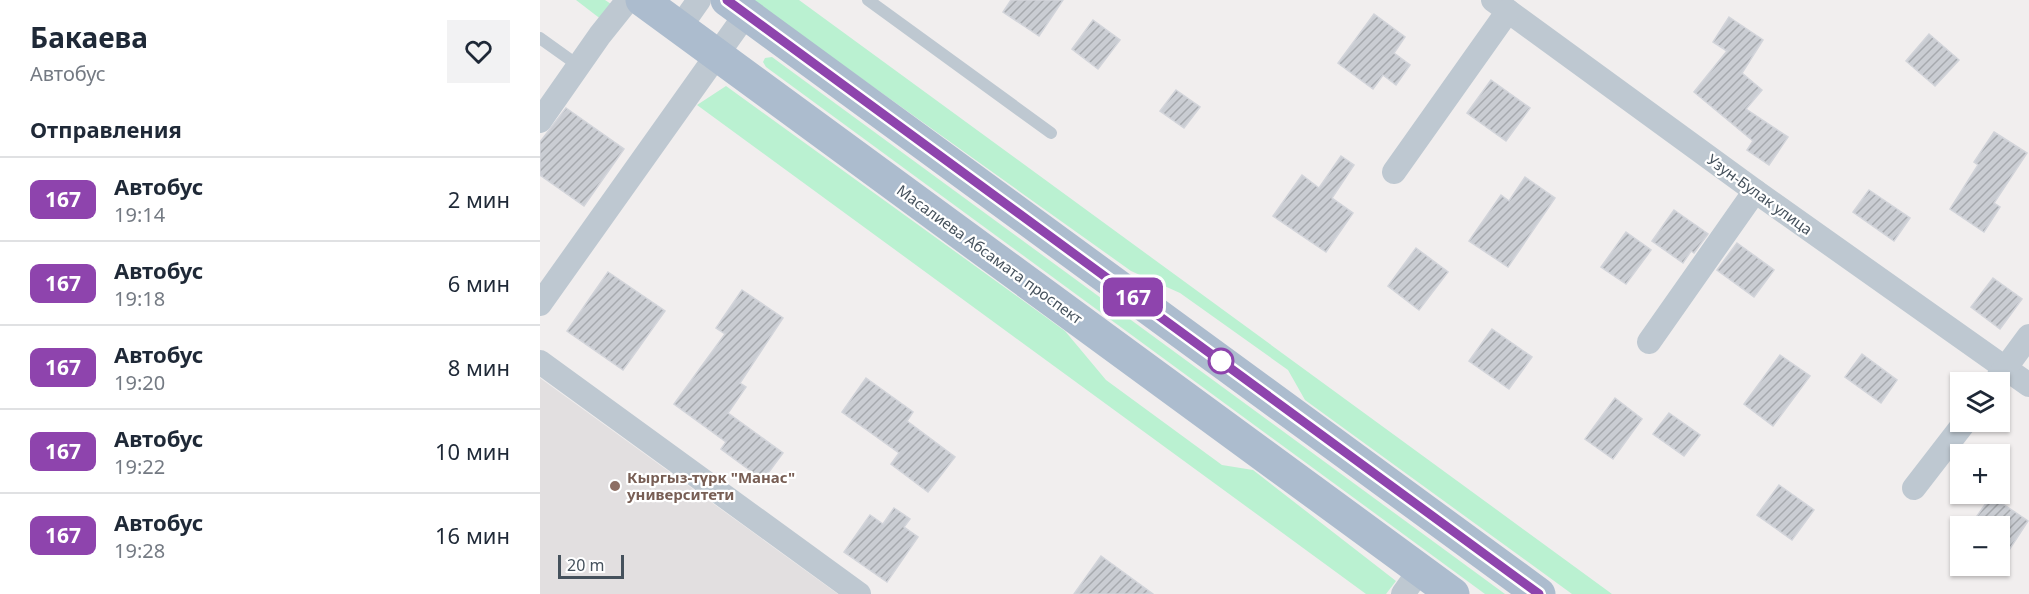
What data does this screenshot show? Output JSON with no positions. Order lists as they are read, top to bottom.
{
  "streets": {
    "main road": ["Масалиева Абсамата проспект"],
    "street": ["Узун-Булак улица"]
  },
  "places": ["Кыргыз-түрк \"Манас\" университети"],
  "lines": ["bus line 167"],
  "scale_bar": "20 m",
  "page": {
    "heading": [
      ["Бакаева", "Автобус"],
      "Отправления"
    ],
    "on_map": "167",
    "list": [
      {
        "mark": "167",
        "name": "Автобус",
        "note": "19:14",
        "value": "2 мин"
      },
      {
        "mark": "167",
        "name": "Автобус",
        "note": "19:18",
        "value": "6 мин"
      },
      {
        "mark": "167",
        "name": "Автобус",
        "note": "19:20",
        "value": "8 мин"
      },
      {
        "mark": "167",
        "name": "Автобус",
        "note": "19:22",
        "value": "10 мин"
      },
      {
        "mark": "167",
        "name": "Автобус",
        "note": "19:28",
        "value": "16 мин"
      }
    ],
    "map_buttons": ["+", "−"],
    "scale": "20 m"
  }
}
